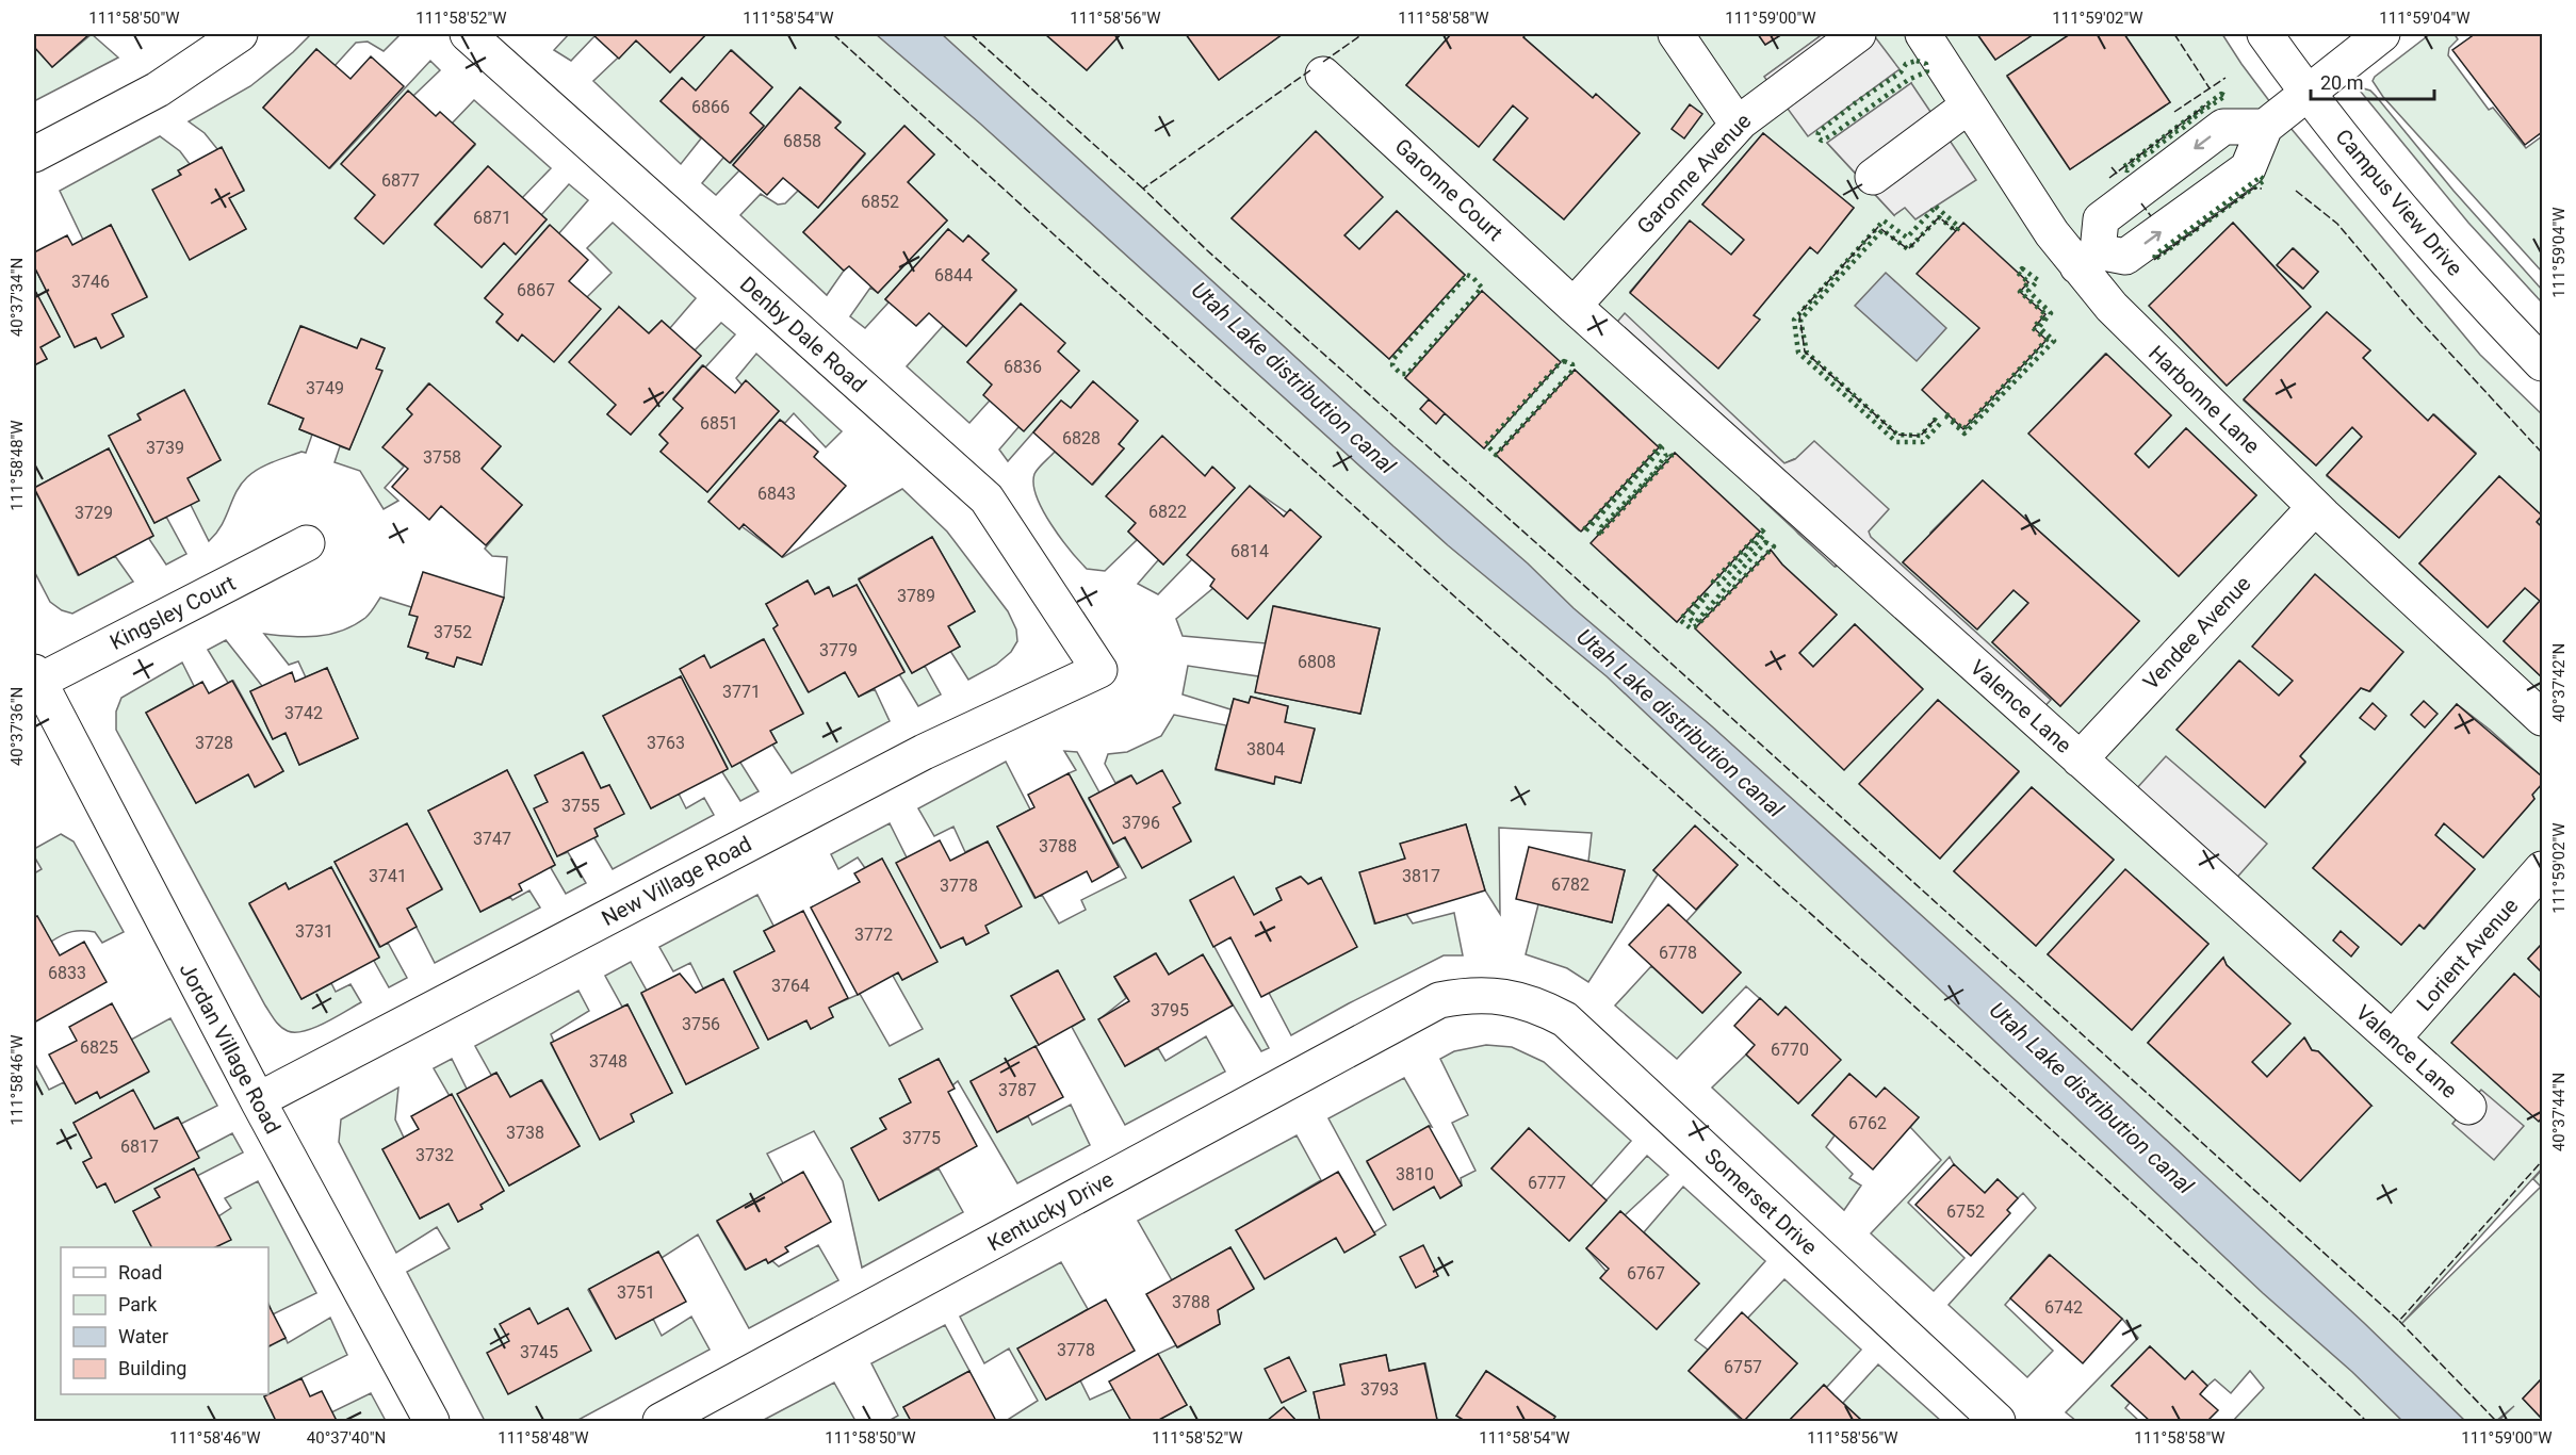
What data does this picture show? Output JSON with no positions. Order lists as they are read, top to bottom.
{
  "streets": {
    "street": [
      "Garonne Avenue",
      "Garonne Court",
      "Campus View Drive",
      "Denby Dale Road",
      "Harbonne Lane",
      "Kingsley Court",
      "Vendee Avenue",
      "Valence Lane",
      "New Village Road",
      "Lorient Avenue",
      "Jordan Village Road",
      "Somerset Drive",
      "Kentucky Drive"
    ]
  },
  "crossings": [
    ["Garonne Avenue", "Garonne Court"],
    ["Garonne Avenue", "Valence Lane"],
    ["Garonne Court", "Valence Lane"],
    ["Denby Dale Road", "New Village Road"],
    ["Harbonne Lane", "Vendee Avenue"],
    ["Kingsley Court", "Jordan Village Road"],
    ["Vendee Avenue", "Valence Lane"],
    ["Valence Lane", "Lorient Avenue"],
    ["New Village Road", "Jordan Village Road"],
    ["Somerset Drive", "Kentucky Drive"]
  ],
  "water": ["Utah Lake distribution canal"],
  "house_numbers": [
    "6866",
    "6858",
    "6877",
    "6852",
    "6871",
    "6844",
    "3746",
    "6867",
    "6836",
    "3749",
    "6851",
    "6828",
    "3739",
    "3758",
    "6843",
    "6822",
    "3729",
    "6814",
    "3789",
    "3752",
    "3779",
    "6808",
    "3771",
    "3742",
    "3728",
    "3763",
    "3804",
    "3755",
    "3796",
    "3747",
    "3788",
    "3741",
    "3817",
    "6782",
    "3778",
    "3731",
    "3772",
    "6778",
    "6833",
    "3764",
    "3795",
    "3756",
    "6825",
    "6770",
    "3748",
    "3787",
    "6762",
    "3738",
    "3775",
    "6817",
    "3732",
    "3810",
    "6777",
    "6752",
    "6767",
    "3751",
    "3788",
    "6742",
    "3778",
    "3745",
    "6757",
    "3793"
  ],
  "legend": [
    "Road",
    "Park",
    "Water",
    "Building"
  ],
  "scale_bar": "20 m",
  "coordinates": [
    "111°58'50\"W",
    "111°58'52\"W",
    "111°58'54\"W",
    "111°58'56\"W",
    "111°58'58\"W",
    "111°59'00\"W",
    "111°59'02\"W",
    "111°59'04\"W",
    "40°37'34\"N",
    "111°58'48\"W",
    "40°37'42\"N",
    "40°37'36\"N",
    "111°58'46\"W",
    "40°37'44\"N",
    "40°37'40\"N"
  ]
}
